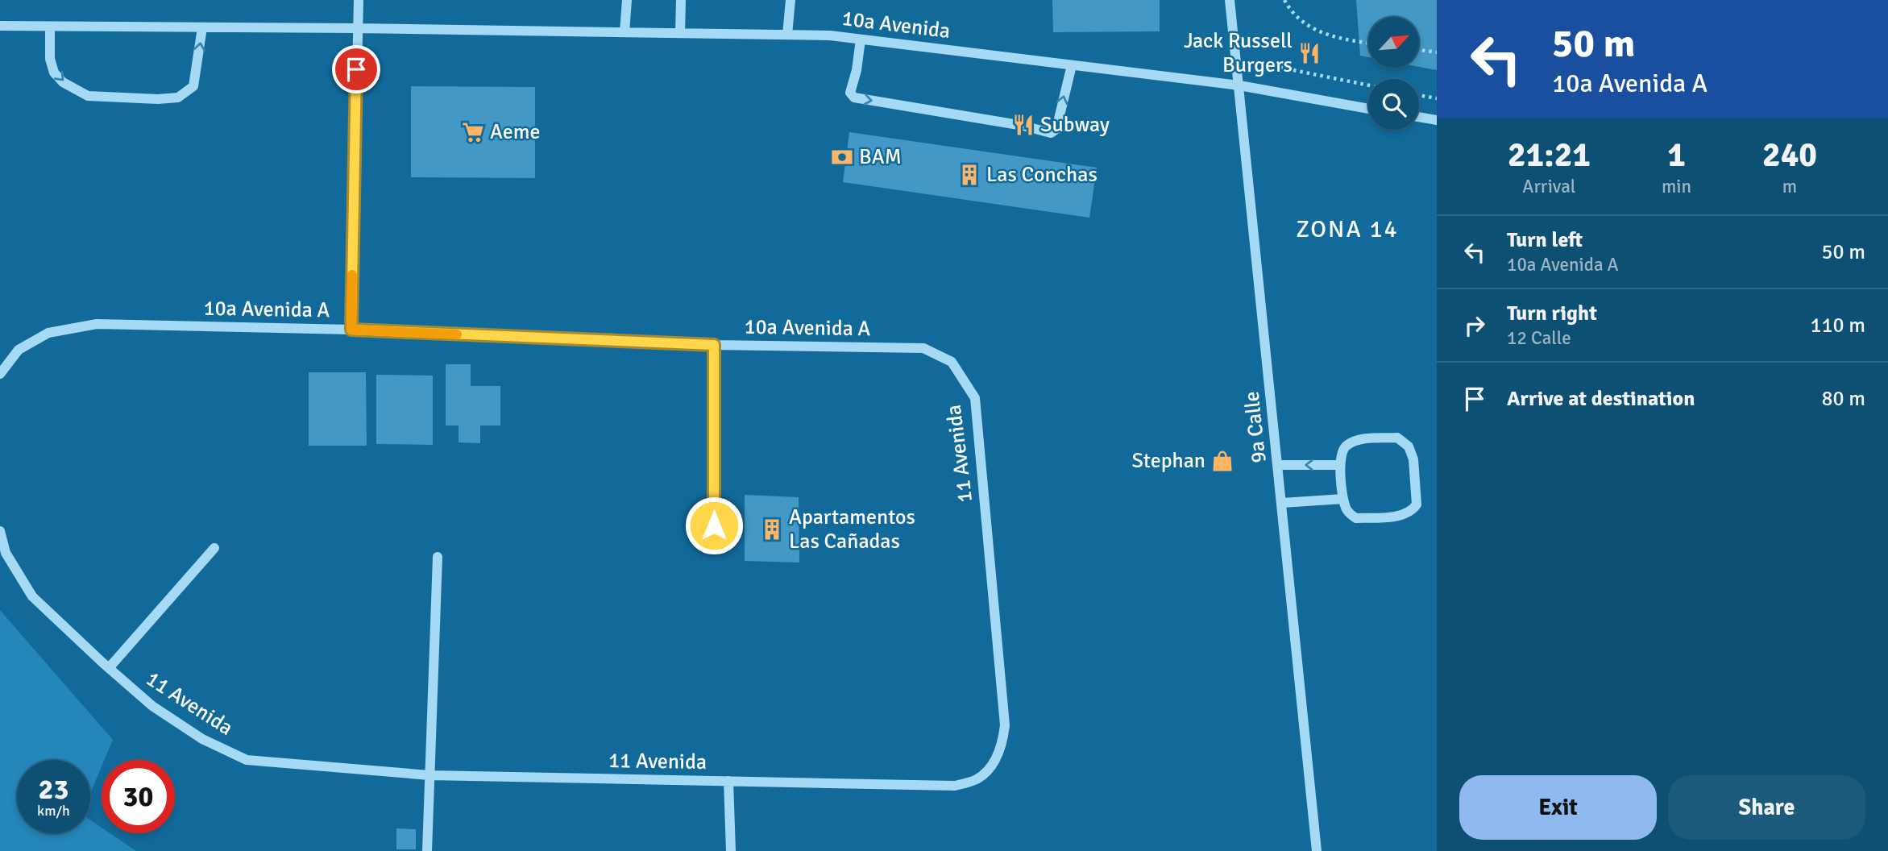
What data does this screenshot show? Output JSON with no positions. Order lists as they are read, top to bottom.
{
  "streets": {
    "street": [
      "10a Avenida",
      "10a Avenida A",
      "9a Calle",
      "11 Avenida"
    ]
  },
  "crossings": [
    ["10a Avenida", "9a Calle"],
    ["10a Avenida A", "11 Avenida"]
  ],
  "districts": ["ZONA 14"],
  "places": {
    "restaurant": ["Jack Russell Burgers", "Subway"],
    "supermarket": ["Aeme"],
    "bank": ["BAM"],
    "building": ["Las Conchas", "Apartamentos Las Cañadas"],
    "shop": ["Stephan"]
  },
  "north": "top right",
  "page": {
    "turn": ["50 m", "10a Avenida A"],
    "eta": [
      "21:21",
      "Arrival",
      "1",
      "min",
      "240",
      "m"
    ],
    "list": [
      {
        "name": "Turn left",
        "note": "10a Avenida A",
        "value": "50 m"
      },
      {
        "name": "Turn right",
        "note": "12 Calle",
        "value": "110 m"
      },
      {
        "name": "Arrive at destination",
        "value": "80 m"
      }
    ],
    "speed": "23 km/h",
    "limit": "30",
    "buttons": ["Exit", "Share"]
  }
}
